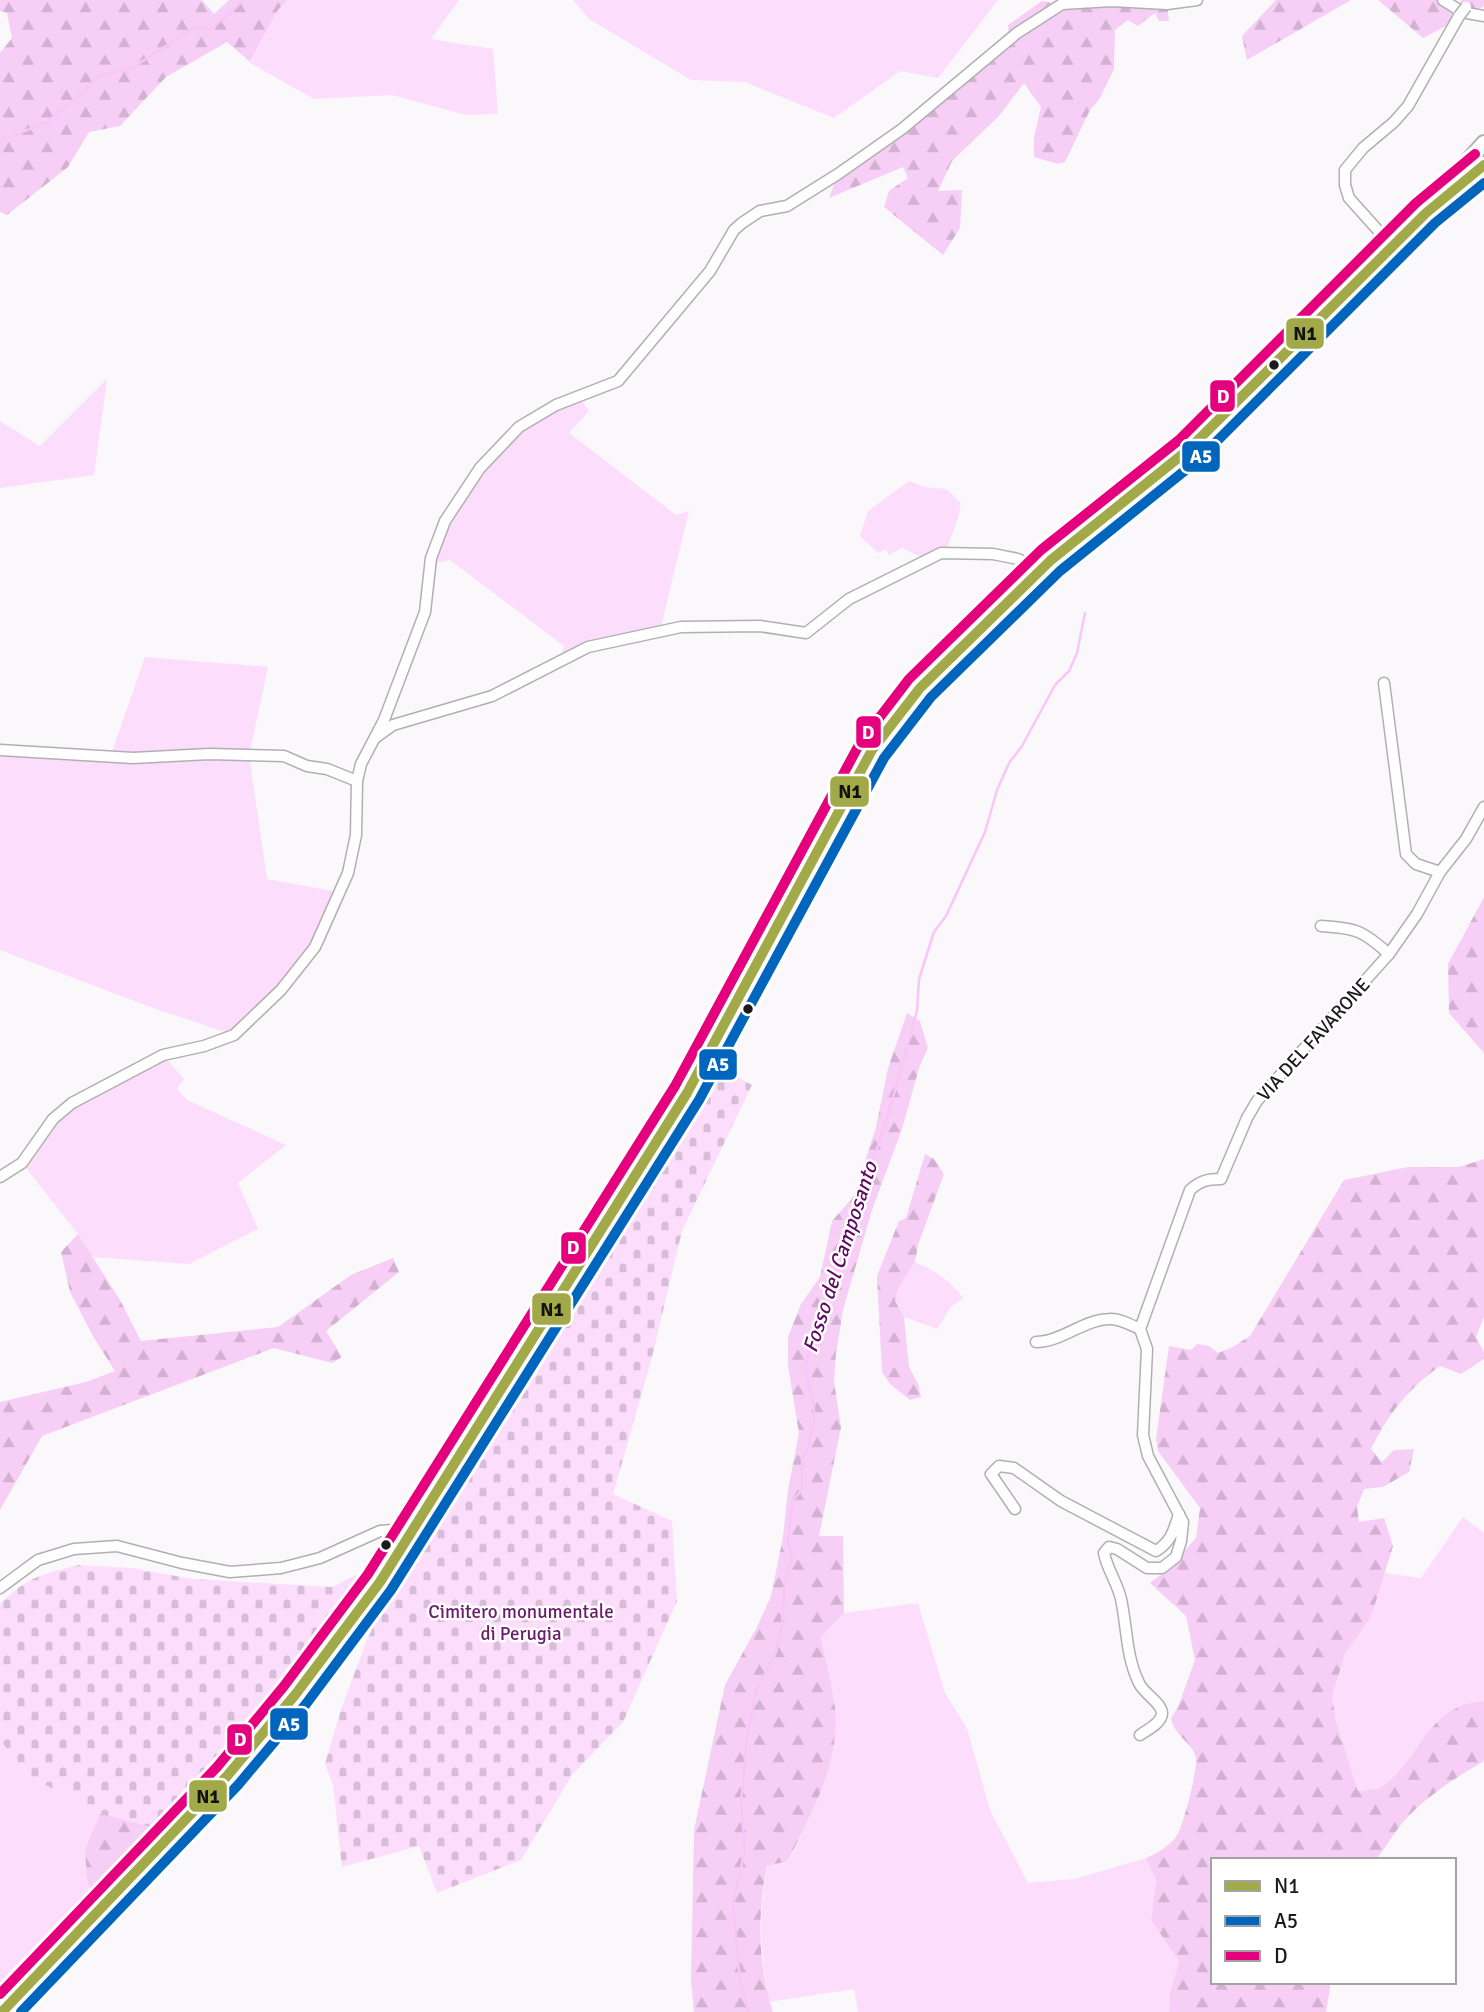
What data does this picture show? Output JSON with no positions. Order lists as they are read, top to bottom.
{
  "streets": {
    "street": ["VIA DEL FAVARONE"]
  },
  "water": ["Fosso del Camposanto"],
  "parks": ["Cimitero monumentale di Perugia"],
  "lines": ["transit line D", "transit line N1", "transit line A5"],
  "legend": ["N1", "A5", "D"]
}
